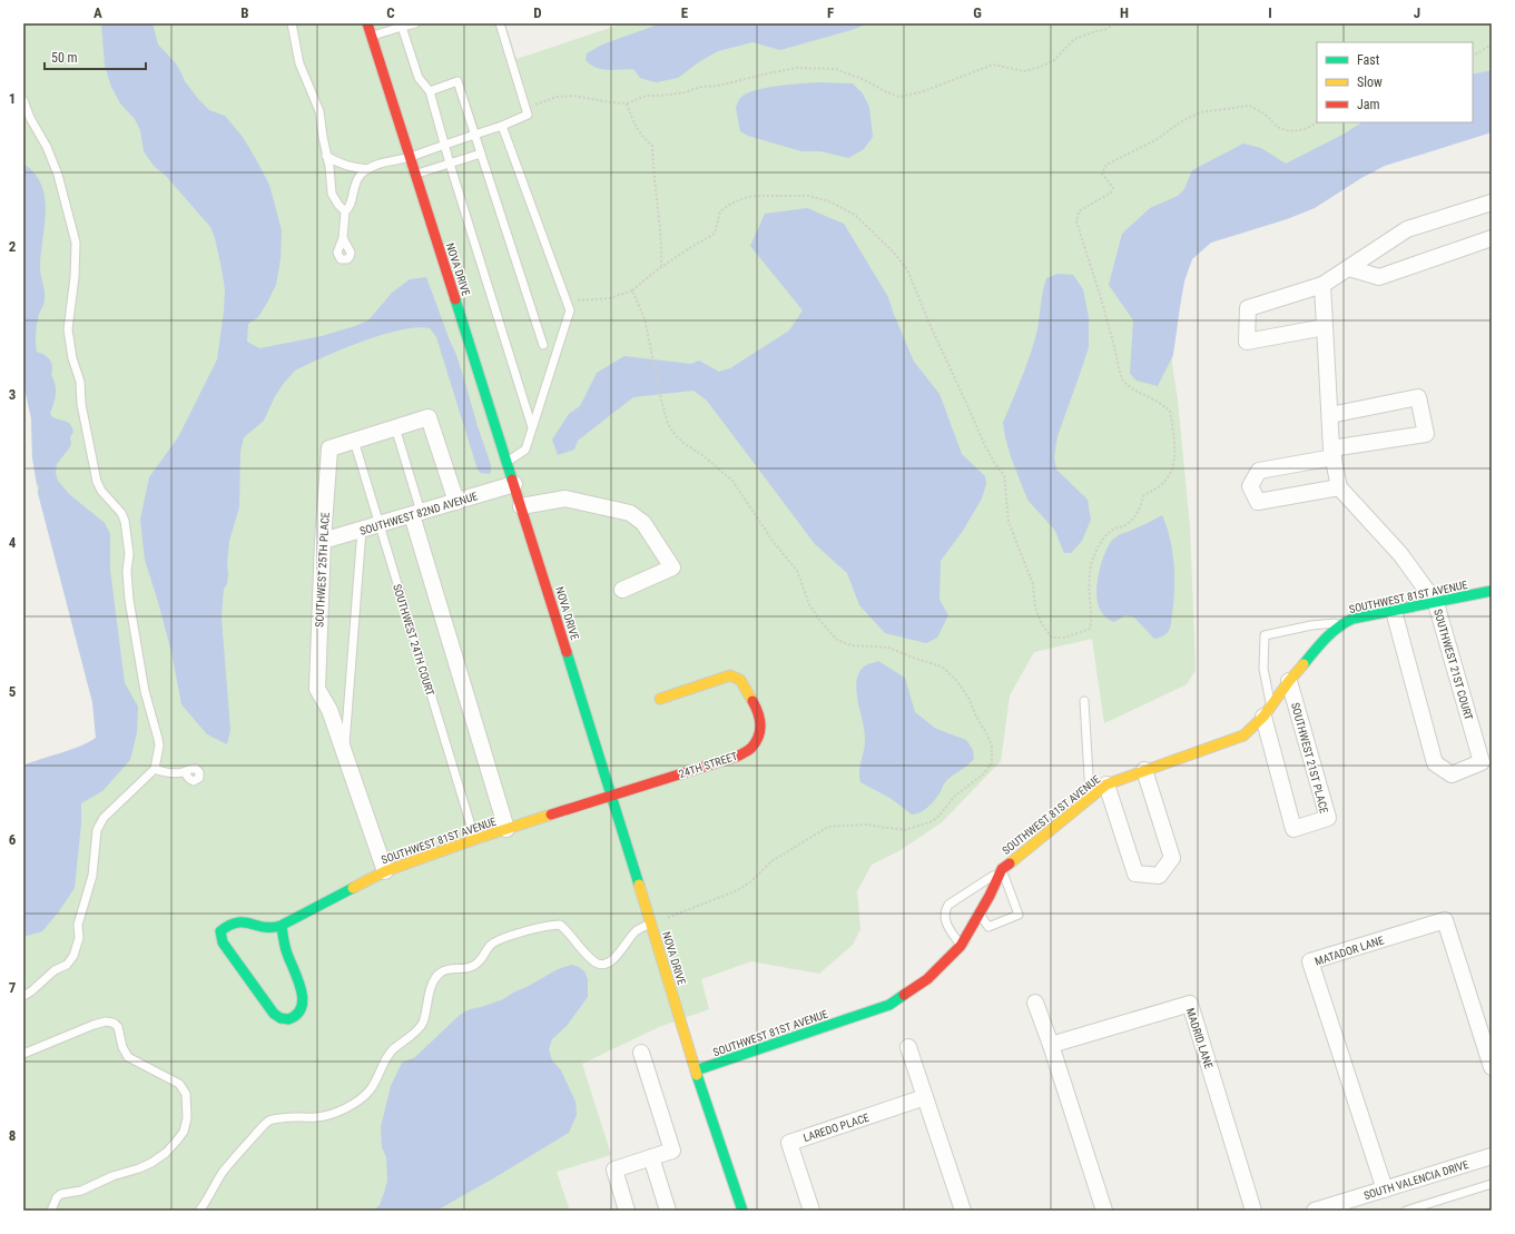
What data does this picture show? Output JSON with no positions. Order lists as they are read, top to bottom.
{
  "streets": {
    "street": [
      "NOVA DRIVE",
      "SOUTHWEST 82ND AVENUE",
      "SOUTHWEST 25TH PLACE",
      "SOUTHWEST 81ST AVENUE",
      "SOUTHWEST 21ST COURT",
      "SOUTHWEST 21ST PLACE",
      "24TH STREET",
      "MATADOR LANE",
      "MADRID LANE",
      "LAREDO PLACE",
      "SOUTH VALENCIA DRIVE"
    ],
    "lane": ["SOUTHWEST 24TH COURT"]
  },
  "crossings": [
    ["NOVA DRIVE", "SOUTHWEST 82ND AVENUE"],
    ["NOVA DRIVE", "SOUTHWEST 81ST AVENUE"],
    ["NOVA DRIVE", "24TH STREET"],
    ["SOUTHWEST 82ND AVENUE", "SOUTHWEST 25TH PLACE"],
    ["SOUTHWEST 82ND AVENUE", "SOUTHWEST 24TH COURT"],
    ["SOUTHWEST 25TH PLACE", "SOUTHWEST 81ST AVENUE"],
    ["SOUTHWEST 25TH PLACE", "SOUTHWEST 24TH COURT"],
    ["SOUTHWEST 81ST AVENUE", "SOUTHWEST 24TH COURT"],
    ["SOUTHWEST 81ST AVENUE", "SOUTHWEST 21ST COURT"],
    ["SOUTHWEST 81ST AVENUE", "SOUTHWEST 21ST PLACE"],
    ["SOUTHWEST 81ST AVENUE", "24TH STREET"],
    ["MATADOR LANE", "SOUTH VALENCIA DRIVE"]
  ],
  "legend": ["Fast", "Slow", "Jam"],
  "scale_bar": "50 m",
  "grid": {
    "columns": [
      "A",
      "B",
      "C",
      "D",
      "E",
      "F",
      "G",
      "H",
      "I",
      "J"
    ],
    "rows": [
      "1",
      "2",
      "3",
      "4",
      "5",
      "6",
      "7",
      "8"
    ]
  }
}
